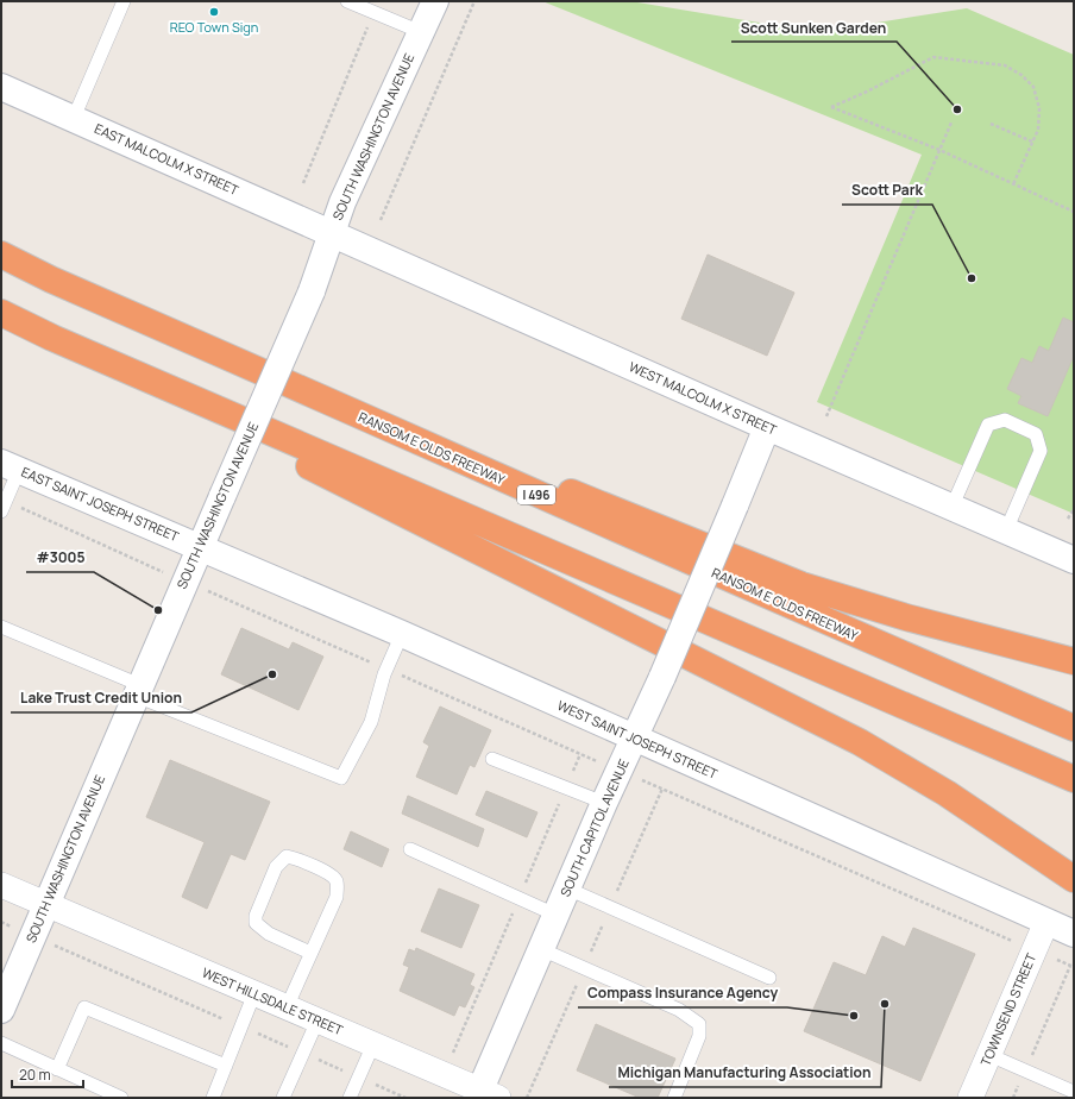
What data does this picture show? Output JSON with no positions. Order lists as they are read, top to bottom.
{
  "streets": {
    "highway": ["RANSOM E OLDS FREEWAY", "I 496"],
    "main road": [
      "SOUTH WASHINGTON AVENUE",
      "EAST MALCOLM X STREET",
      "WEST MALCOLM X STREET",
      "EAST SAINT JOSEPH STREET",
      "WEST SAINT JOSEPH STREET",
      "SOUTH CAPITOL AVENUE"
    ],
    "street": ["WEST HILLSDALE STREET", "TOWNSEND STREET"]
  },
  "crossings": [
    ["SOUTH WASHINGTON AVENUE", "EAST MALCOLM X STREET"],
    ["SOUTH WASHINGTON AVENUE", "WEST MALCOLM X STREET"],
    ["SOUTH WASHINGTON AVENUE", "EAST SAINT JOSEPH STREET"],
    ["SOUTH WASHINGTON AVENUE", "WEST SAINT JOSEPH STREET"],
    ["SOUTH WASHINGTON AVENUE", "WEST HILLSDALE STREET"],
    ["EAST MALCOLM X STREET", "WEST MALCOLM X STREET"],
    ["WEST MALCOLM X STREET", "SOUTH CAPITOL AVENUE"],
    ["EAST SAINT JOSEPH STREET", "WEST SAINT JOSEPH STREET"],
    ["WEST SAINT JOSEPH STREET", "SOUTH CAPITOL AVENUE"],
    ["WEST SAINT JOSEPH STREET", "TOWNSEND STREET"],
    ["SOUTH CAPITOL AVENUE", "WEST HILLSDALE STREET"]
  ],
  "places": [
    "REO Town Sign",
    "Scott Sunken Garden",
    "Scott Park",
    "#3005",
    "Lake Trust Credit Union",
    "Michigan Manufacturing Association",
    "Compass Insurance Agency"
  ],
  "scale_bar": "20 m"
}
